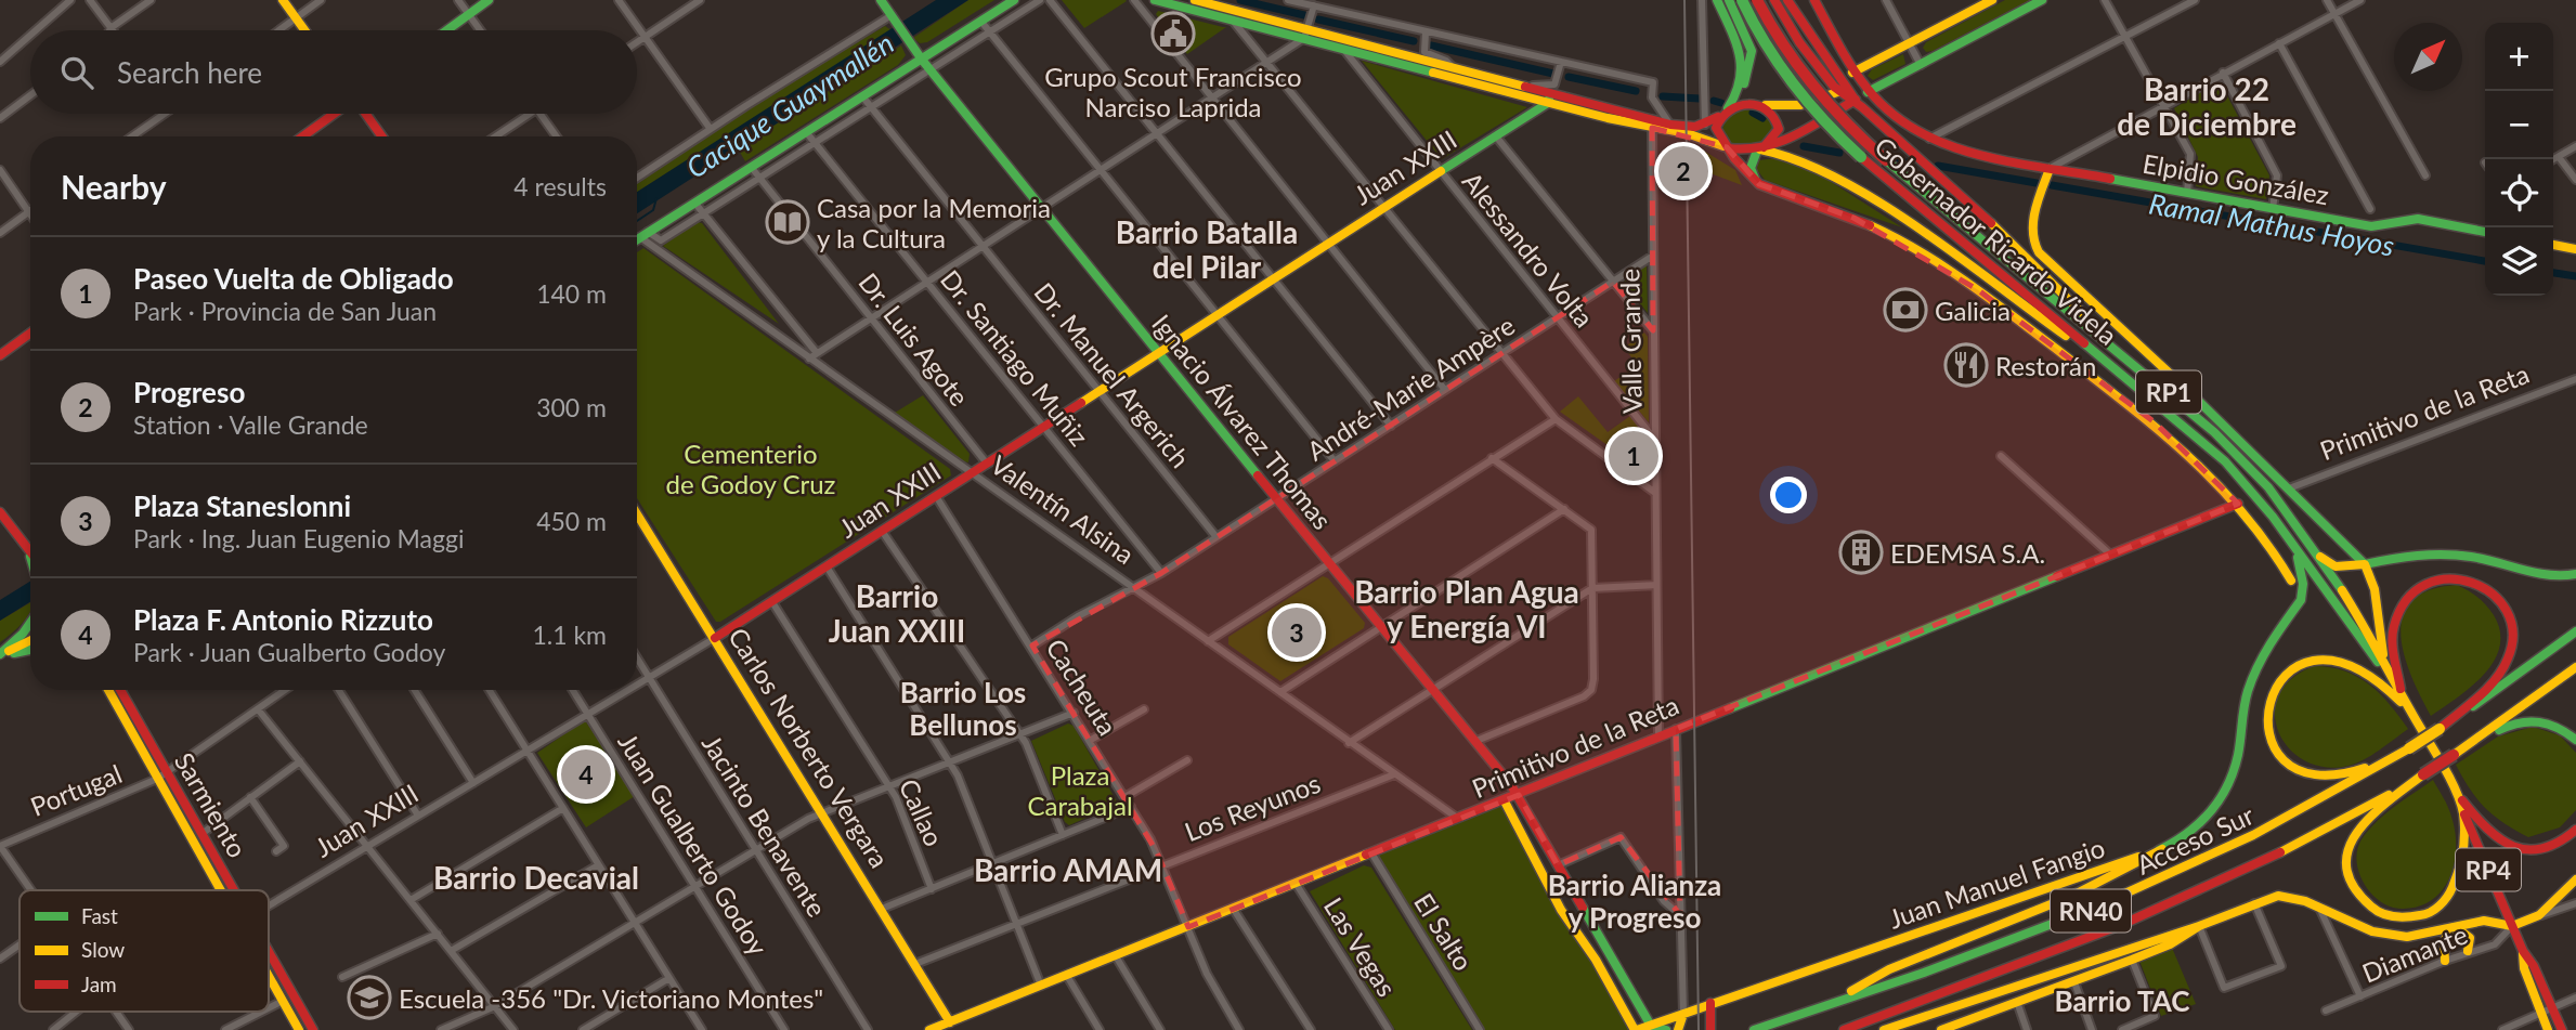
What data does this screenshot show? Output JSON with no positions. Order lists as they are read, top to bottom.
{
  "streets": {
    "main road": [
      "Juan XXIII",
      "Elpidio González",
      "Gobernador Ricardo Videla",
      "RP1",
      "Primitivo de la Reta",
      "Ignacio Álvarez Thomas",
      "Carlos Norberto Vergara",
      "Sarmiento",
      "Acceso Sur",
      "RP4",
      "Juan Manuel Fangio",
      "RN40"
    ],
    "street": [
      "Alessandro Volta",
      "Dr. Luis Agote",
      "Valle Grande",
      "Dr. Santiago Muñiz",
      "Dr. Manuel Argerich",
      "André-Marie Ampère",
      "Valentín Alsina",
      "Cacheuta",
      "Portugal",
      "Los Reyunos",
      "Callao",
      "Jacinto Benavente",
      "Juan Gualberto Godoy",
      "El Salto",
      "Las Vegas",
      "Diamante"
    ]
  },
  "crossings": [
    ["Juan XXIII", "Alessandro Volta"],
    ["Juan XXIII", "Dr. Luis Agote"],
    ["Juan XXIII", "Dr. Santiago Muñiz"],
    ["Juan XXIII", "Dr. Manuel Argerich"],
    ["Juan XXIII", "Ignacio Álvarez Thomas"],
    ["Juan XXIII", "Valentín Alsina"],
    ["Juan XXIII", "Cacheuta"],
    ["Juan XXIII", "Carlos Norberto Vergara"],
    ["Juan XXIII", "Callao"],
    ["Juan XXIII", "Jacinto Benavente"],
    ["Juan XXIII", "Juan Gualberto Godoy"],
    ["Gobernador Ricardo Videla", "RP4"],
    ["Gobernador Ricardo Videla", "Juan Manuel Fangio"],
    ["Alessandro Volta", "Valle Grande"],
    ["Alessandro Volta", "André-Marie Ampère"],
    ["Valle Grande", "André-Marie Ampère"],
    ["Valle Grande", "Primitivo de la Reta"],
    ["Dr. Santiago Muñiz", "André-Marie Ampère"],
    ["Dr. Manuel Argerich", "André-Marie Ampère"],
    ["André-Marie Ampère", "Ignacio Álvarez Thomas"],
    ["André-Marie Ampère", "Valentín Alsina"],
    ["André-Marie Ampère", "Cacheuta"],
    ["Primitivo de la Reta", "Ignacio Álvarez Thomas"],
    ["Primitivo de la Reta", "Valentín Alsina"],
    ["Primitivo de la Reta", "Cacheuta"],
    ["Primitivo de la Reta", "Carlos Norberto Vergara"],
    ["Primitivo de la Reta", "El Salto"],
    ["Primitivo de la Reta", "Las Vegas"],
    ["Valentín Alsina", "Los Reyunos"],
    ["Cacheuta", "Los Reyunos"],
    ["Carlos Norberto Vergara", "Los Reyunos"],
    ["Portugal", "Sarmiento"],
    ["RP4", "Diamante"]
  ],
  "districts": [
    "Barrio 22 de Diciembre",
    "Barrio Batalla del Pilar",
    "Barrio Plan Agua y Energía VI",
    "Barrio Juan XXIII",
    "Barrio Los Bellunos",
    "Barrio AMAM",
    "Barrio Decavial",
    "Barrio Alianza y Progreso",
    "Barrio TAC"
  ],
  "water": ["Cacique Guaymallén", "Ramal Mathus Hoyos"],
  "parks": ["Cementerio de Godoy Cruz", "Plaza Carabajal"],
  "places": {
    "public building": ["Grupo Scout Francisco Narciso Laprida"],
    "library": ["Casa por la Memoria y la Cultura"],
    "bank": ["Galicia"],
    "restaurant": ["Restorán"],
    "building": ["EDEMSA S.A."],
    "school or university": ["Escuela -356 \"Dr. Victoriano Montes\""]
  },
  "legend": ["Fast", "Slow", "Jam"],
  "north": "top right",
  "page": {
    "map_buttons": ["+", "−"],
    "search": "Search here",
    "heading": ["Nearby", "4 results"],
    "pins": [
      "2",
      "1",
      "3",
      "4"
    ],
    "list": [
      {
        "mark": "1",
        "name": "Paseo Vuelta de Obligado",
        "note": "Park · Provincia de San Juan",
        "value": "140 m"
      },
      {
        "mark": "2",
        "name": "Progreso",
        "note": "Station · Valle Grande",
        "value": "300 m"
      },
      {
        "mark": "3",
        "name": "Plaza Staneslonni",
        "note": "Park · Ing. Juan Eugenio Maggi",
        "value": "450 m"
      },
      {
        "mark": "4",
        "name": "Plaza F. Antonio Rizzuto",
        "note": "Park · Juan Gualberto Godoy",
        "value": "1.1 km"
      }
    ]
  }
}
